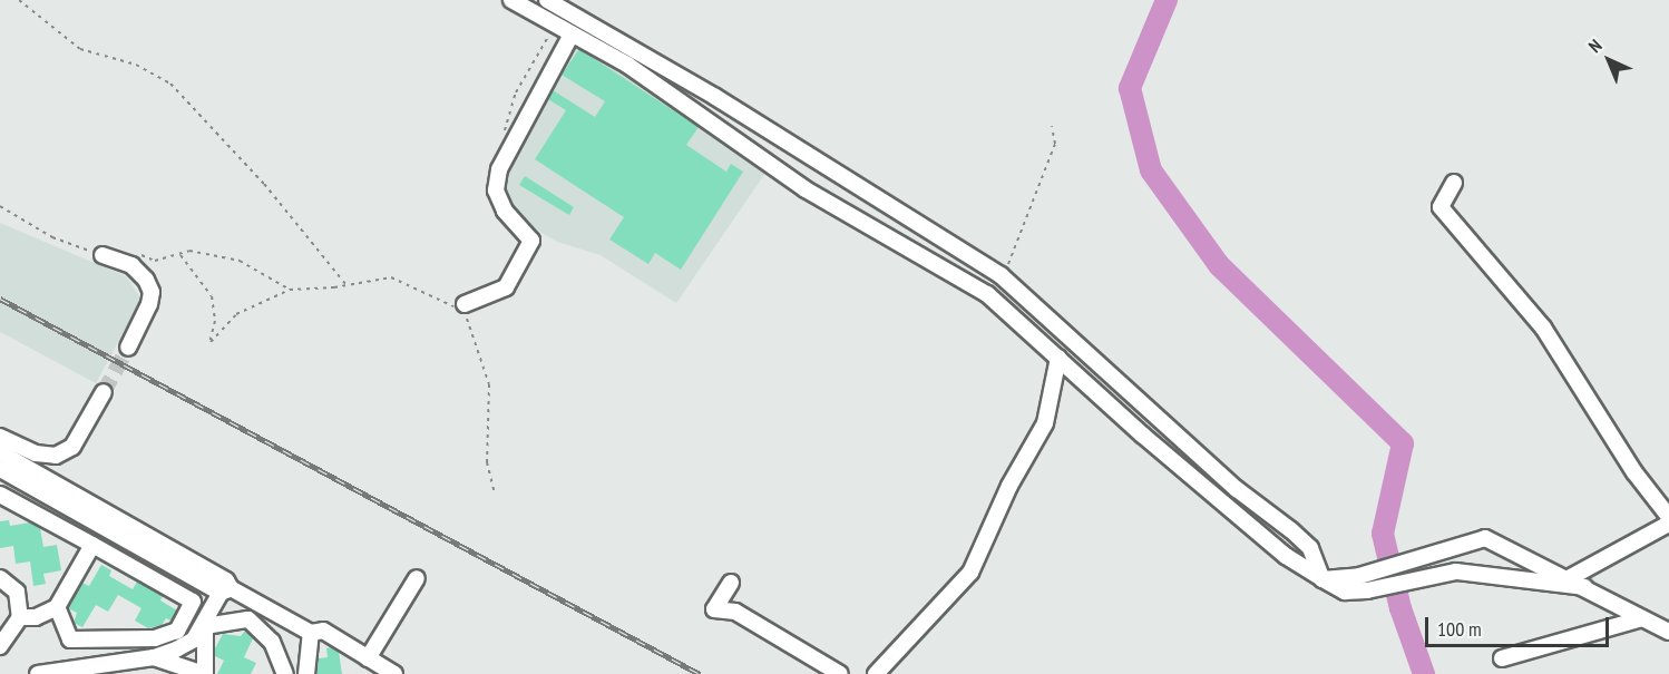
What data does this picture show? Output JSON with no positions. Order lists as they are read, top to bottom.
{
  "scale_bar": "100 m",
  "north": "top left"
}
